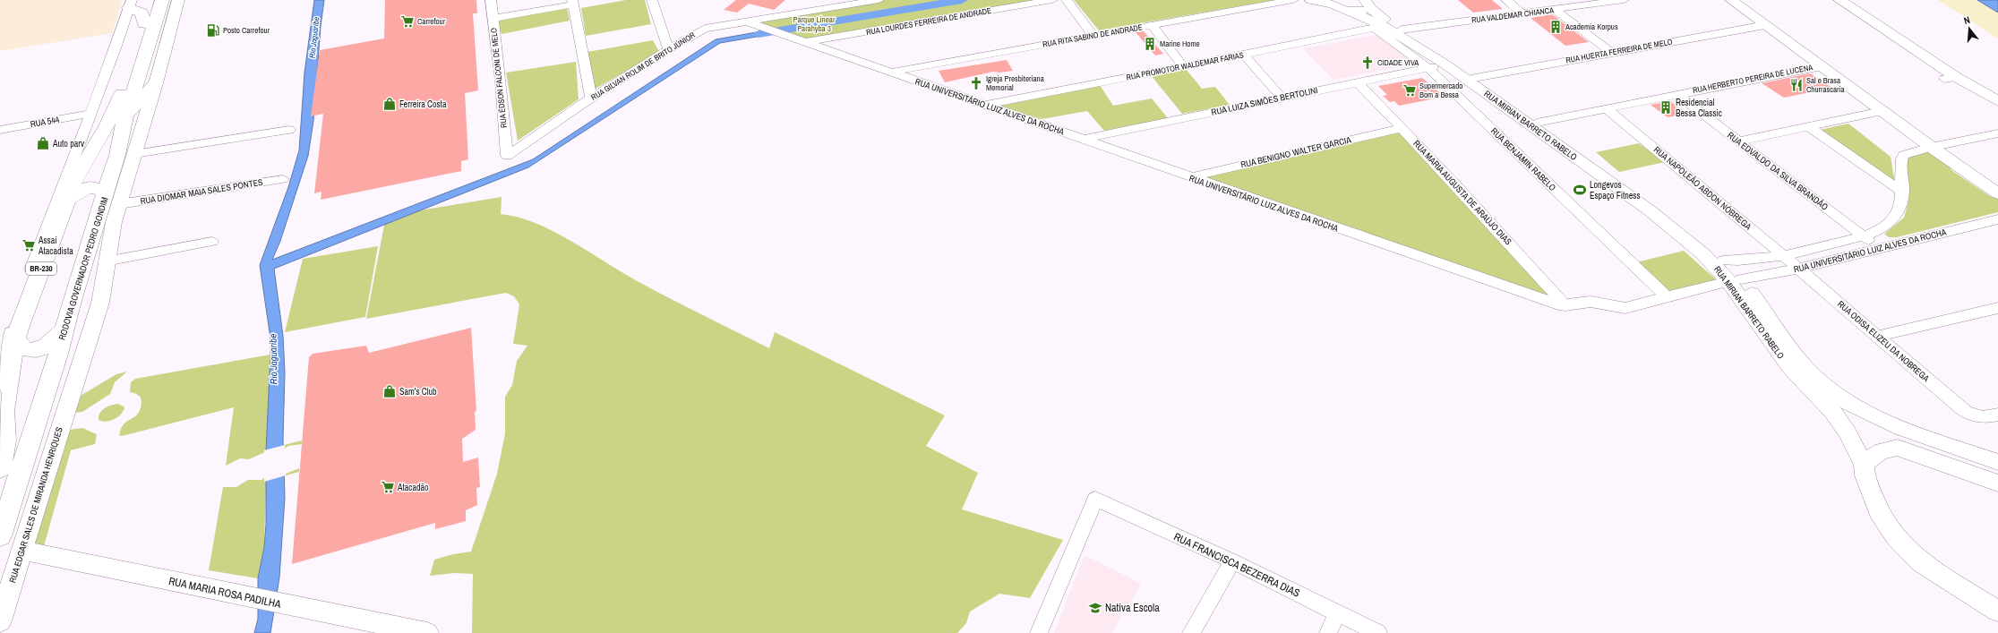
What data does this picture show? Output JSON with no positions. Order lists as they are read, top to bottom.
{
  "streets": {
    "highway": ["BR-230", "RODOVIA GOVERNADOR PEDRO GONDIM"],
    "main road": ["RUA MIRIAN BARRETO RABELO", "RUA EDGAR SALES DE MIRANDA HENRIQUES", "RUA MARIA ROSA PADILHA"],
    "street": [
      "RUA VALDEMAR CHIANCA",
      "RUA LOURDES FERREIRA DE ANDRADE",
      "RUA RITA SABINO DE ANDRADE",
      "RUA HUERTA FERREIRA DE MELO",
      "RUA GILVAN ROLIM DE BRITO JÚNIOR",
      "RUA PROMOTOR WALDEMAR FARIAS",
      "RUA ÉDSON FALCONI DE MELO",
      "RUA HERBERTO PEREIRA DE LUCENA",
      "RUA LUIZA SIMÕES BERTOLINI",
      "RUA UNIVERSITÁRIO LUIZ ALVES DA ROCHA",
      "RUA 544",
      "RUA BENIGNO WALTER GARCIA",
      "RUA BENJAMIN RABELO",
      "RUA EDVALDO DA SILVA BRANDÃO",
      "RUA NAPOLEÃO ABDON NÓBREGA",
      "RUA DIOMAR MAIA SALES PONTES",
      "RUA MARIA AUGUSTA DE ARAÚJO DIAS",
      "RUA ODISA ELIZEU DA NOBREGA",
      "RUA FRANCISCA BEZERRA DIAS"
    ]
  },
  "crossings": [
    ["RUA VALDEMAR CHIANCA", "RUA MIRIAN BARRETO RABELO"],
    ["RUA LOURDES FERREIRA DE ANDRADE", "RUA UNIVERSITÁRIO LUIZ ALVES DA ROCHA"],
    ["RUA RITA SABINO DE ANDRADE", "RUA UNIVERSITÁRIO LUIZ ALVES DA ROCHA"],
    ["RUA HUERTA FERREIRA DE MELO", "RUA MIRIAN BARRETO RABELO"],
    ["RUA GILVAN ROLIM DE BRITO JÚNIOR", "RUA ÉDSON FALCONI DE MELO"],
    ["RUA GILVAN ROLIM DE BRITO JÚNIOR", "RUA UNIVERSITÁRIO LUIZ ALVES DA ROCHA"],
    ["RUA PROMOTOR WALDEMAR FARIAS", "RUA UNIVERSITÁRIO LUIZ ALVES DA ROCHA"],
    ["RUA PROMOTOR WALDEMAR FARIAS", "RUA MIRIAN BARRETO RABELO"],
    ["RUA PROMOTOR WALDEMAR FARIAS", "RUA BENJAMIN RABELO"],
    ["RUA HERBERTO PEREIRA DE LUCENA", "RUA MIRIAN BARRETO RABELO"],
    ["RUA HERBERTO PEREIRA DE LUCENA", "RUA EDVALDO DA SILVA BRANDÃO"],
    ["RUA HERBERTO PEREIRA DE LUCENA", "RUA NAPOLEÃO ABDON NÓBREGA"],
    ["RUA LUIZA SIMÕES BERTOLINI", "RUA UNIVERSITÁRIO LUIZ ALVES DA ROCHA"],
    ["RUA LUIZA SIMÕES BERTOLINI", "RUA MIRIAN BARRETO RABELO"],
    ["RUA LUIZA SIMÕES BERTOLINI", "RUA BENJAMIN RABELO"],
    ["RUA LUIZA SIMÕES BERTOLINI", "RUA MARIA AUGUSTA DE ARAÚJO DIAS"],
    ["RUA UNIVERSITÁRIO LUIZ ALVES DA ROCHA", "RUA MIRIAN BARRETO RABELO"],
    ["RUA UNIVERSITÁRIO LUIZ ALVES DA ROCHA", "RUA BENIGNO WALTER GARCIA"],
    ["RUA UNIVERSITÁRIO LUIZ ALVES DA ROCHA", "RUA BENJAMIN RABELO"],
    ["RUA UNIVERSITÁRIO LUIZ ALVES DA ROCHA", "RUA EDVALDO DA SILVA BRANDÃO"],
    ["RUA UNIVERSITÁRIO LUIZ ALVES DA ROCHA", "RUA NAPOLEÃO ABDON NÓBREGA"],
    ["RUA UNIVERSITÁRIO LUIZ ALVES DA ROCHA", "RUA MARIA AUGUSTA DE ARAÚJO DIAS"],
    ["RUA UNIVERSITÁRIO LUIZ ALVES DA ROCHA", "RUA ODISA ELIZEU DA NOBREGA"],
    ["RUA MIRIAN BARRETO RABELO", "RUA BENJAMIN RABELO"],
    ["RUA BENIGNO WALTER GARCIA", "RUA MARIA AUGUSTA DE ARAÚJO DIAS"],
    ["RUA NAPOLEÃO ABDON NÓBREGA", "RUA ODISA ELIZEU DA NOBREGA"],
    ["RUA DIOMAR MAIA SALES PONTES", "RUA EDGAR SALES DE MIRANDA HENRIQUES"],
    ["RUA EDGAR SALES DE MIRANDA HENRIQUES", "RUA MARIA ROSA PADILHA"]
  ],
  "water": ["Rio Jaguaribe"],
  "parks": ["Parque Linear Parahyba 3"],
  "places": {
    "supermarket": [
      "Carrefour",
      "Supermercado Bom a Bessa",
      "Assaí Atacadista",
      "Atacadão"
    ],
    "building": ["Academia Korpus", "Marine Home", "Residencial Bessa Classic"],
    "fuel station": ["Posto Carrefour"],
    "church": ["CIDADE VIVA", "Igreja Presbiteriana Memorial"],
    "restaurant": ["Sal e Brasa Churrascaria"],
    "shop": ["Ferreira Costa", "Auto parv", "Sam's Club"],
    "sports": ["Longevos Espaço Fitness"],
    "school or university": ["Nativa Escola"]
  },
  "north": "top"
}
